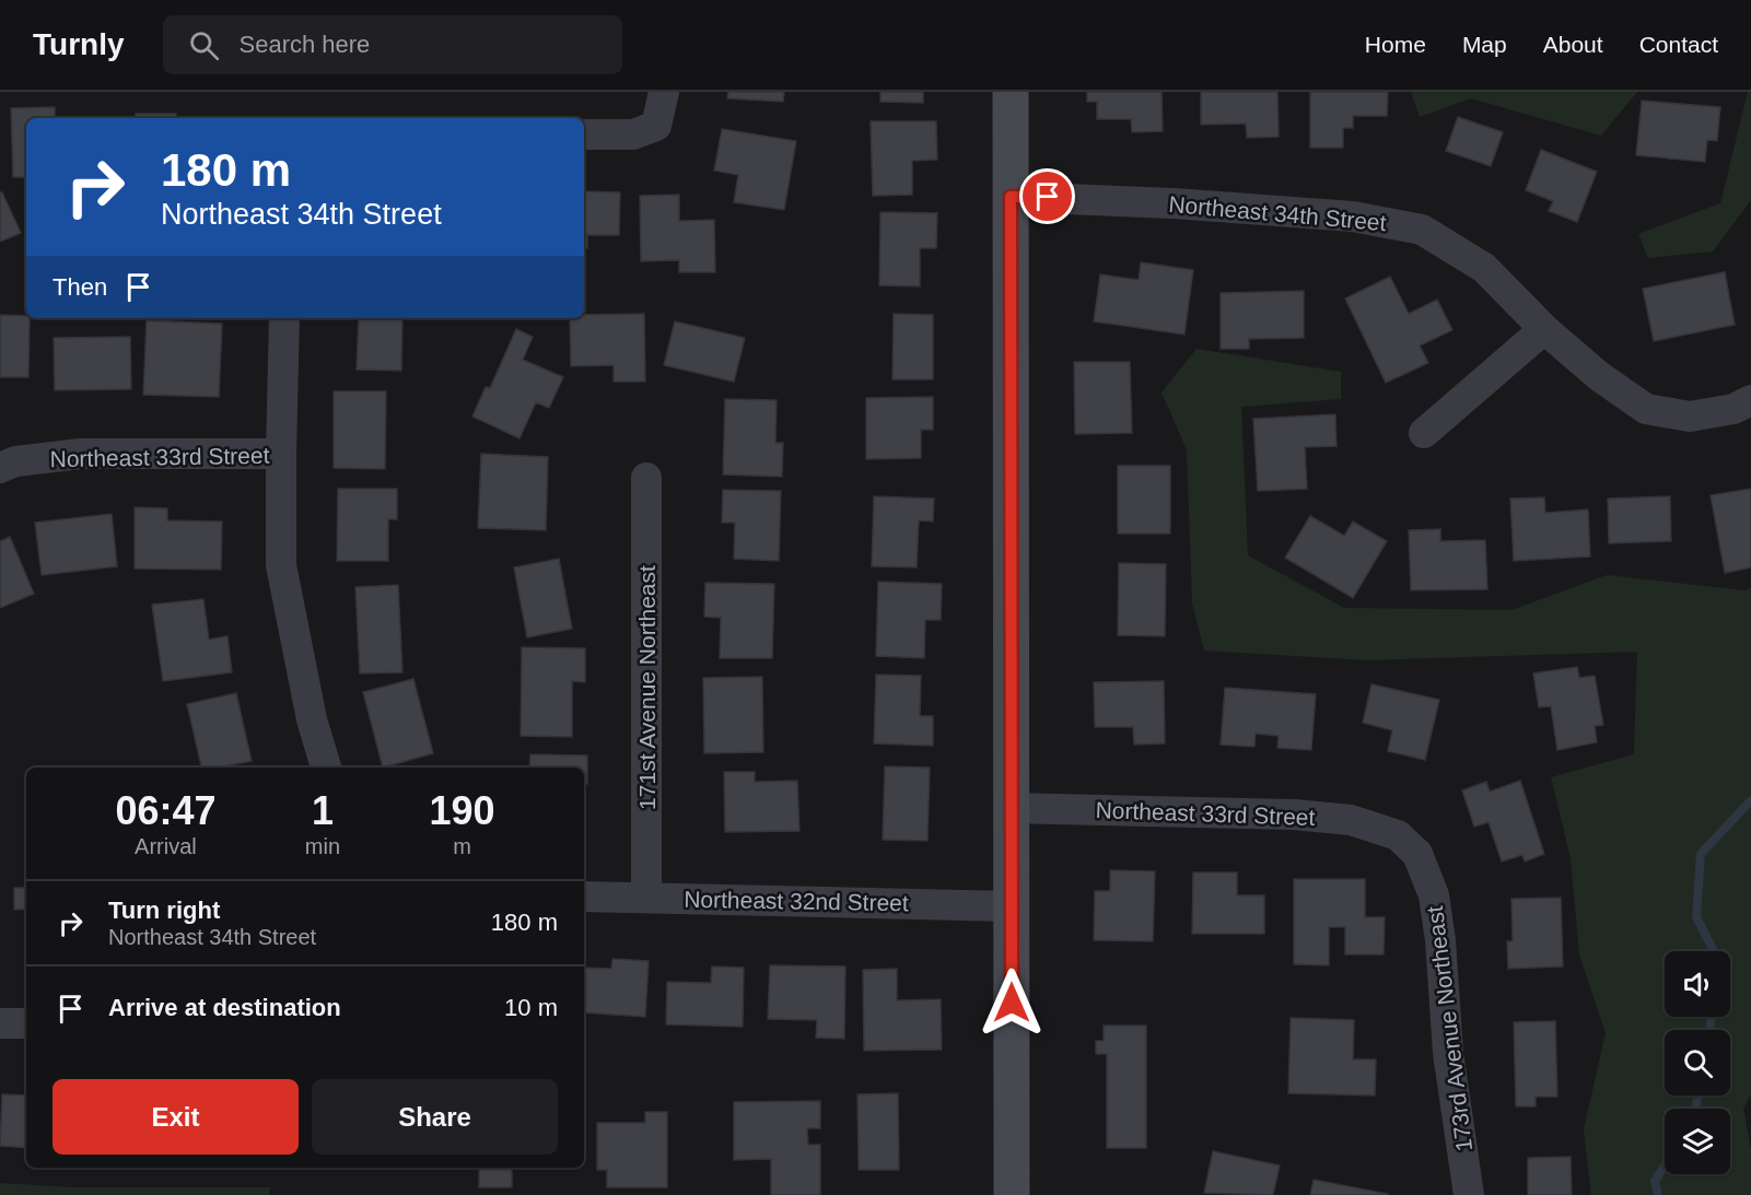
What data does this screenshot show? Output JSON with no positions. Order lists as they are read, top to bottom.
{
  "streets": {
    "street": [
      "Northeast 34th Street",
      "Northeast 33rd Street",
      "171st Avenue Northeast",
      "Northeast 32nd Street",
      "173rd Avenue Northeast"
    ]
  },
  "crossings": [
    ["Northeast 33rd Street", "173rd Avenue Northeast"],
    ["171st Avenue Northeast", "Northeast 32nd Street"]
  ],
  "page": {
    "header": "Turnly",
    "search": "Search here",
    "nav": [
      "Home",
      "Map",
      "About",
      "Contact"
    ],
    "turn": ["180 m", "Northeast 34th Street"],
    "then": "Then",
    "eta": [
      "06:47",
      "Arrival",
      "1",
      "min",
      "190",
      "m"
    ],
    "list": [
      {
        "name": "Turn right",
        "note": "Northeast 34th Street",
        "value": "180 m"
      },
      {
        "name": "Arrive at destination",
        "value": "10 m"
      }
    ],
    "buttons": ["Exit", "Share"]
  }
}
